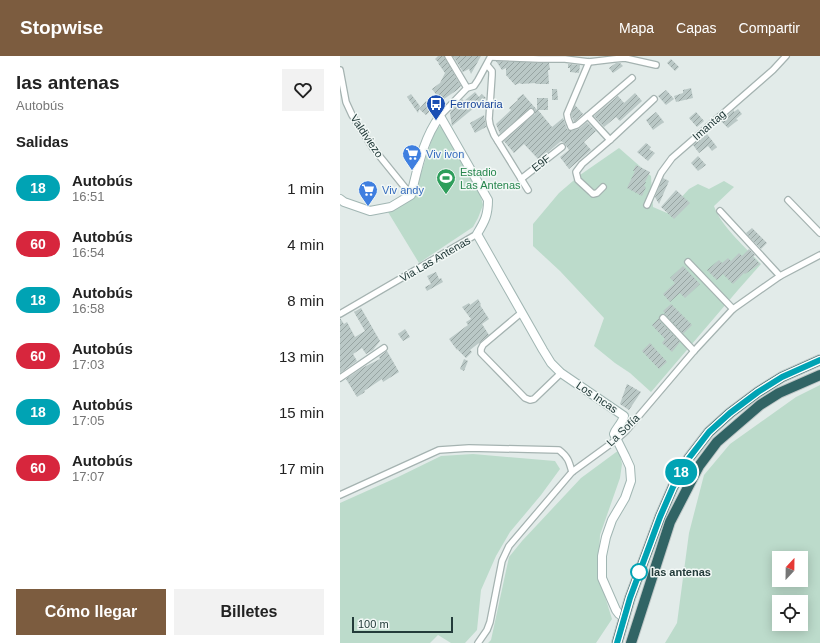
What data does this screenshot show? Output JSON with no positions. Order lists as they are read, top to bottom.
{
  "streets": {
    "street": [
      "Imantag",
      "Valdiviezo",
      "E9F",
      "Via Las Antenas",
      "Los Incas",
      "La Sofía"
    ]
  },
  "crossings": [
    ["Via Las Antenas", "Los Incas"],
    ["Los Incas", "La Sofía"]
  ],
  "places": {
    "bus stop": ["Ferroviaria"],
    "supermarket": ["Viv ivon", "Viv andy"],
    "sports": ["Estadio Las Antenas"],
    "other": ["las antenas"]
  },
  "lines": ["bus line 18"],
  "scale_bar": "100 m",
  "north": "top",
  "page": {
    "header": "Stopwise",
    "nav": ["Mapa", "Capas", "Compartir"],
    "heading": [
      ["las antenas", "Autobús"],
      "Salidas"
    ],
    "on_map": "18",
    "list": [
      {
        "mark": "18",
        "name": "Autobús",
        "note": "16:51",
        "value": "1 min"
      },
      {
        "mark": "60",
        "name": "Autobús",
        "note": "16:54",
        "value": "4 min"
      },
      {
        "mark": "18",
        "name": "Autobús",
        "note": "16:58",
        "value": "8 min"
      },
      {
        "mark": "60",
        "name": "Autobús",
        "note": "17:03",
        "value": "13 min"
      },
      {
        "mark": "18",
        "name": "Autobús",
        "note": "17:05",
        "value": "15 min"
      },
      {
        "mark": "60",
        "name": "Autobús",
        "note": "17:07",
        "value": "17 min"
      }
    ],
    "buttons": ["Cómo llegar", "Billetes"],
    "scale": "100 m"
  }
}
